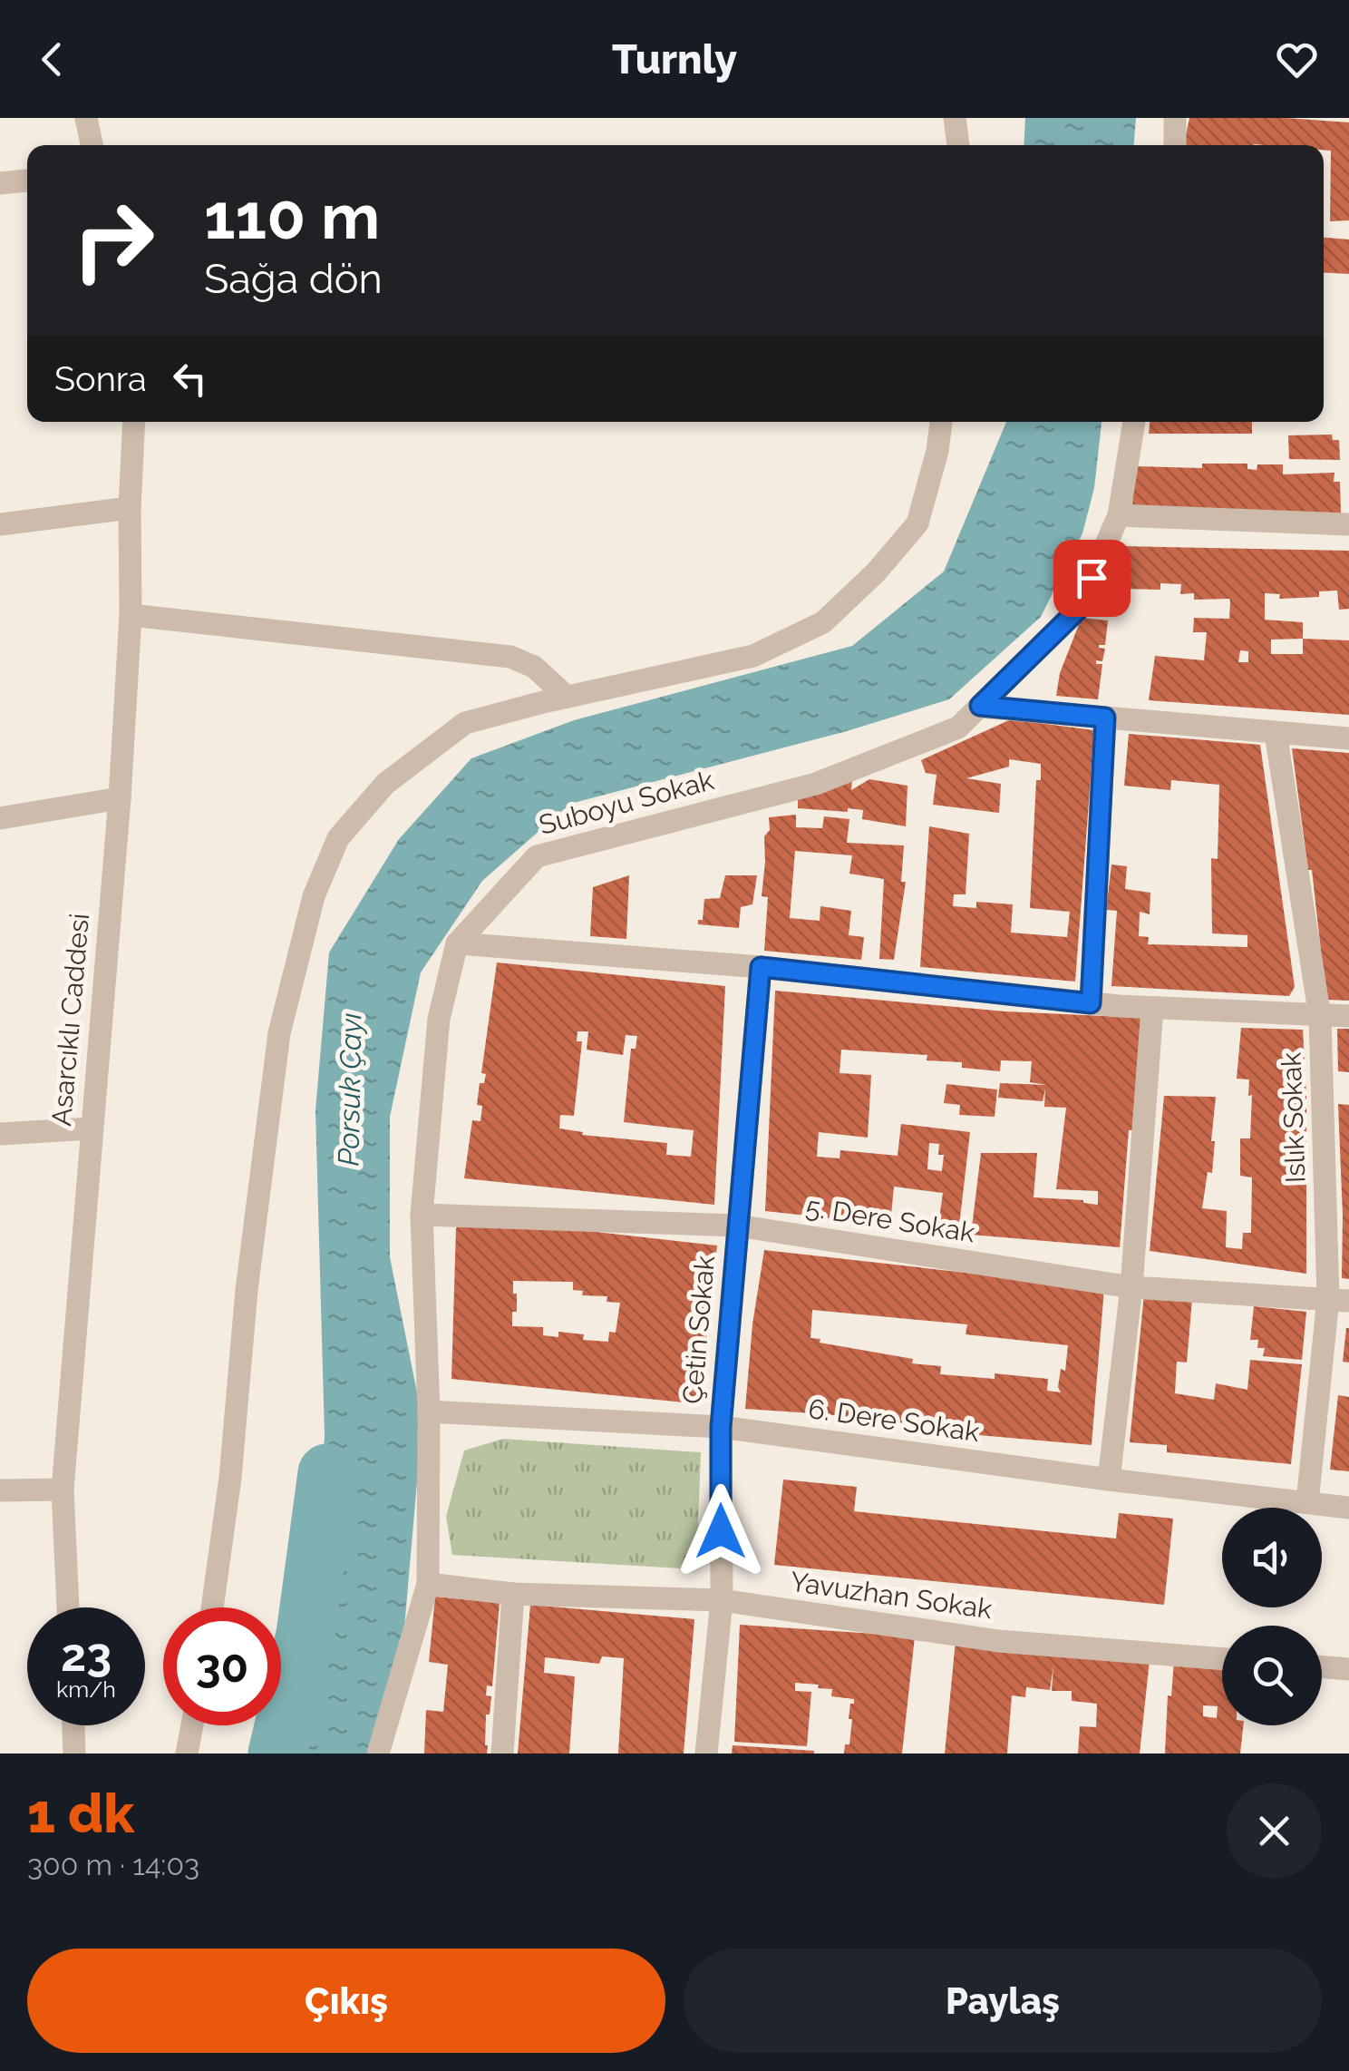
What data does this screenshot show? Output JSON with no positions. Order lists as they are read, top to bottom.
{
  "streets": {
    "street": [
      "Suboyu Sokak",
      "Asarcıklı Caddesi",
      "Islık Sokak",
      "5. Dere Sokak",
      "Çetin Sokak",
      "6. Dere Sokak",
      "Yavuzhan Sokak"
    ]
  },
  "crossings": [
    ["Suboyu Sokak", "5. Dere Sokak"],
    ["Suboyu Sokak", "6. Dere Sokak"],
    ["Suboyu Sokak", "Yavuzhan Sokak"],
    ["Islık Sokak", "5. Dere Sokak"],
    ["Islık Sokak", "6. Dere Sokak"],
    ["5. Dere Sokak", "Çetin Sokak"],
    ["Çetin Sokak", "6. Dere Sokak"],
    ["Çetin Sokak", "Yavuzhan Sokak"]
  ],
  "water": ["Porsuk Çayı"],
  "page": {
    "header": "Turnly",
    "turn": ["110 m", "Sağa dön"],
    "then": "Sonra",
    "speed": "23 km/h",
    "limit": "30",
    "heading": ["1 dk", "300 m · 14:03"],
    "buttons": ["Çıkış", "Paylaş"]
  }
}
